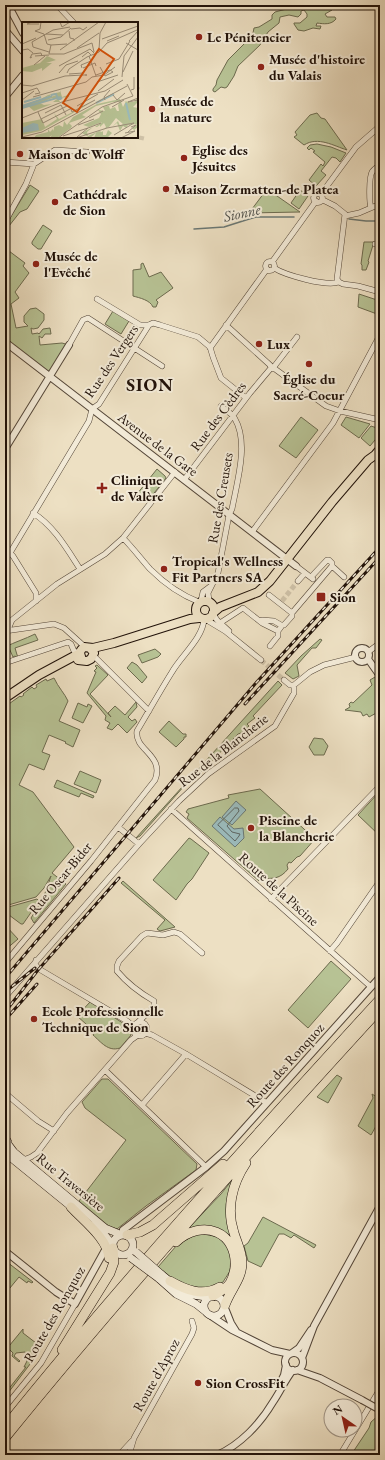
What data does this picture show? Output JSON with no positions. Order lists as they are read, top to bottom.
{
  "streets": {
    "main road": ["Rue Traversière"],
    "street": [
      "Rue des Vergers",
      "Rue des Cèdres",
      "Avenue de la Gare",
      "Rue des Creusets",
      "Rue de la Blancherie",
      "Rue Oscar-Bider",
      "Route de la Piscine",
      "Route des Ronquoz",
      "Route d'Aproz"
    ]
  },
  "crossings": [
    ["Rue des Vergers", "Avenue de la Gare"],
    ["Rue des Cèdres", "Avenue de la Gare"],
    ["Rue des Cèdres", "Rue des Creusets"],
    ["Avenue de la Gare", "Rue des Creusets"],
    ["Rue de la Blancherie", "Route de la Piscine"],
    ["Route de la Piscine", "Route des Ronquoz"],
    ["Route des Ronquoz", "Rue Traversière"]
  ],
  "districts": ["SION"],
  "water": ["Sionne"],
  "places": {
    "other": [
      "Le Pénitencier",
      "Musée d'histoire du Valais",
      "Musée de la nature",
      "Maison de Wolff",
      "Eglise des Jésuites",
      "Maison Zermatten-de Platea",
      "Cathédrale de Sion",
      "Musée de l'Evêché",
      "Lux",
      "Église du Sacré-Coeur",
      "Tropical's Wellness Fit Partners SA",
      "Piscine de la Blancherie",
      "Ecole Professionnelle Technique de Sion",
      "Sion CrossFit"
    ],
    "health": ["Clinique de Valère"],
    "transit": ["Sion"]
  },
  "north": "top left"
}
